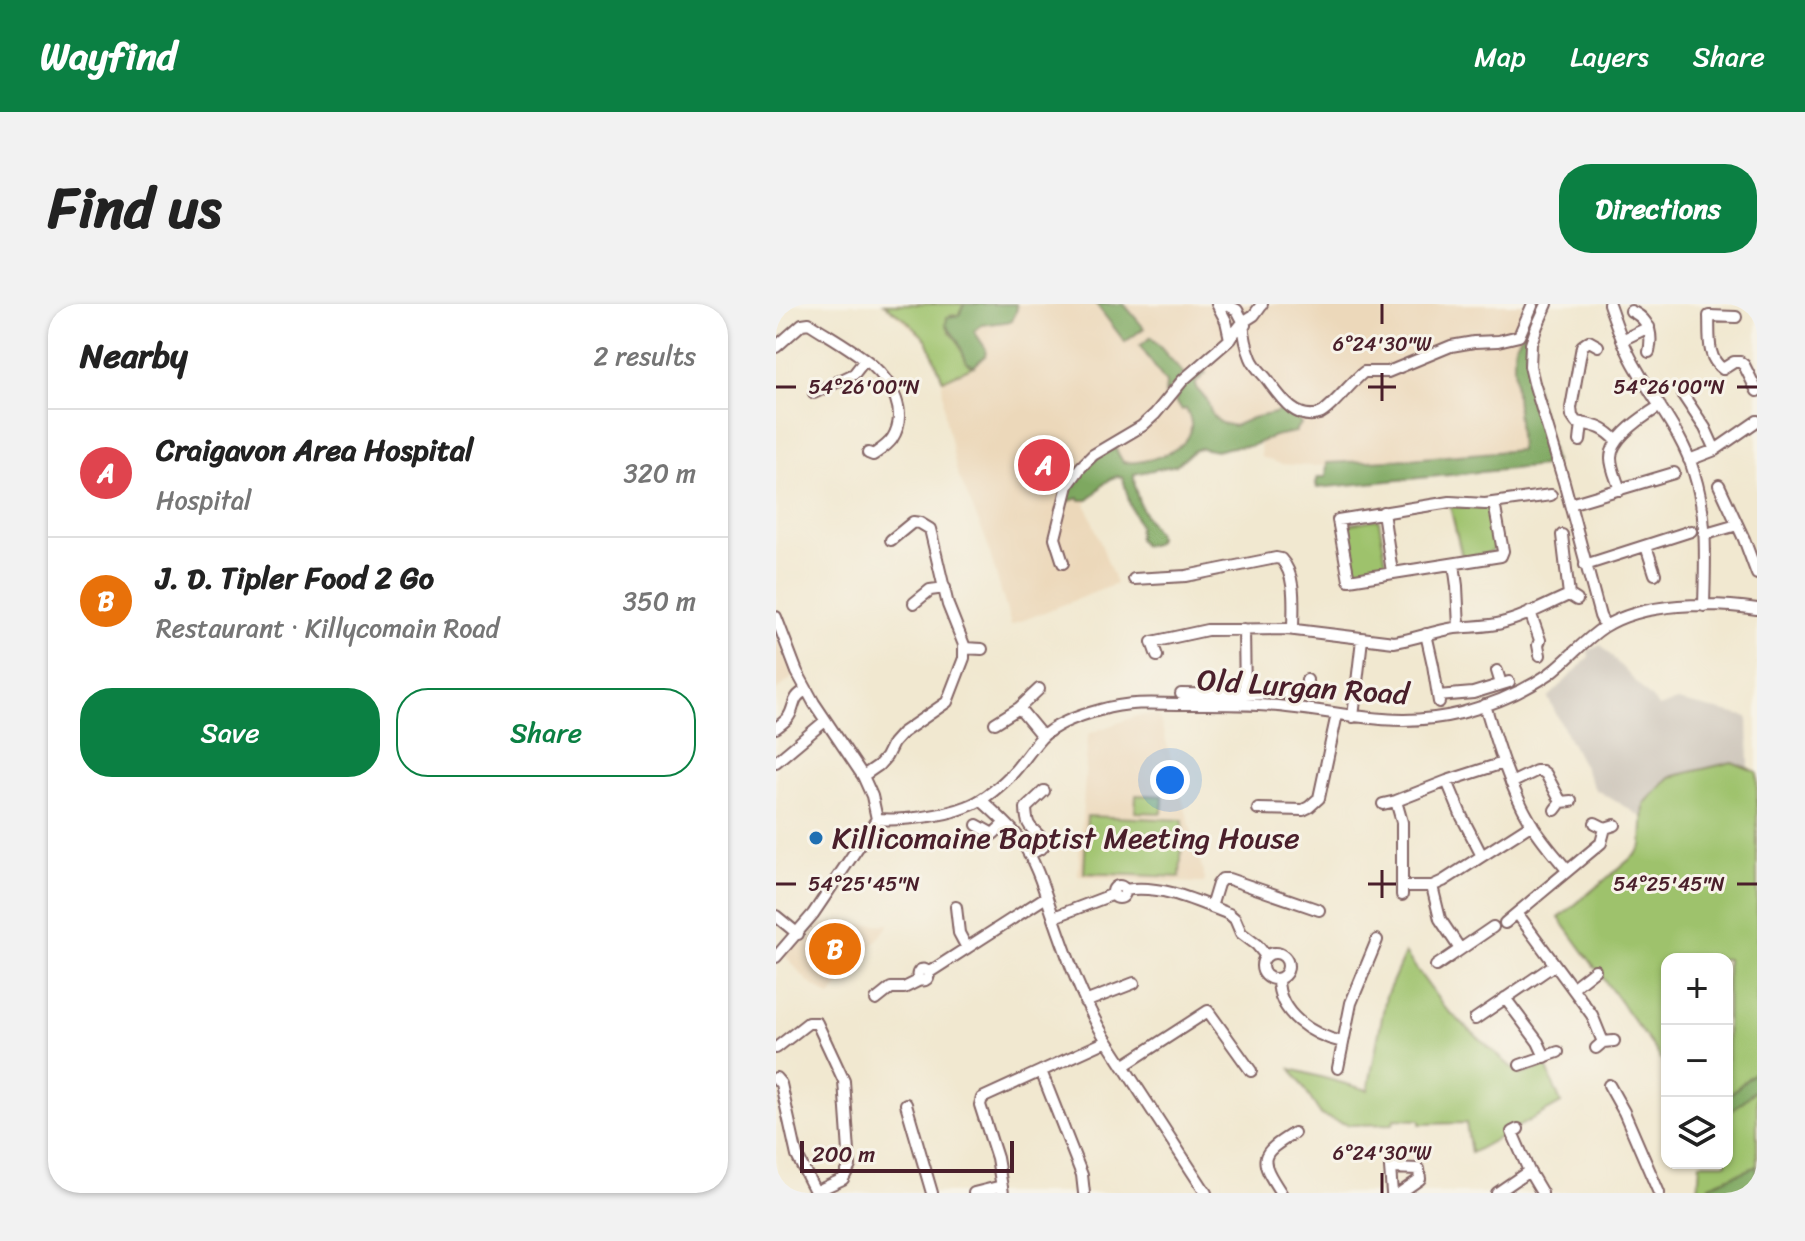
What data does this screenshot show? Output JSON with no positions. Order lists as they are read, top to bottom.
{
  "streets": {
    "street": ["Old Lurgan Road"]
  },
  "places": ["Killicomaine Baptist Meeting House"],
  "scale_bar": "200 m",
  "page": {
    "header": "Wayfind",
    "nav": ["Map", "Layers", "Share"],
    "title": "Find us",
    "buttons": [
      "Directions",
      ["Save", "Share"]
    ],
    "heading": ["Nearby", "2 results"],
    "list": [
      {
        "mark": "A",
        "name": "Craigavon Area Hospital",
        "note": "Hospital",
        "value": "320 m"
      },
      {
        "mark": "B",
        "name": "J. D. Tipler Food 2 Go",
        "note": "Restaurant · Killycomain Road",
        "value": "350 m"
      }
    ],
    "pins": ["A", "B"],
    "map_buttons": ["+", "−"],
    "scale": "200 m"
  },
  "coordinates": ["6°24'30\"W", "54°26'00\"N", "54°25'45\"N"]
}
